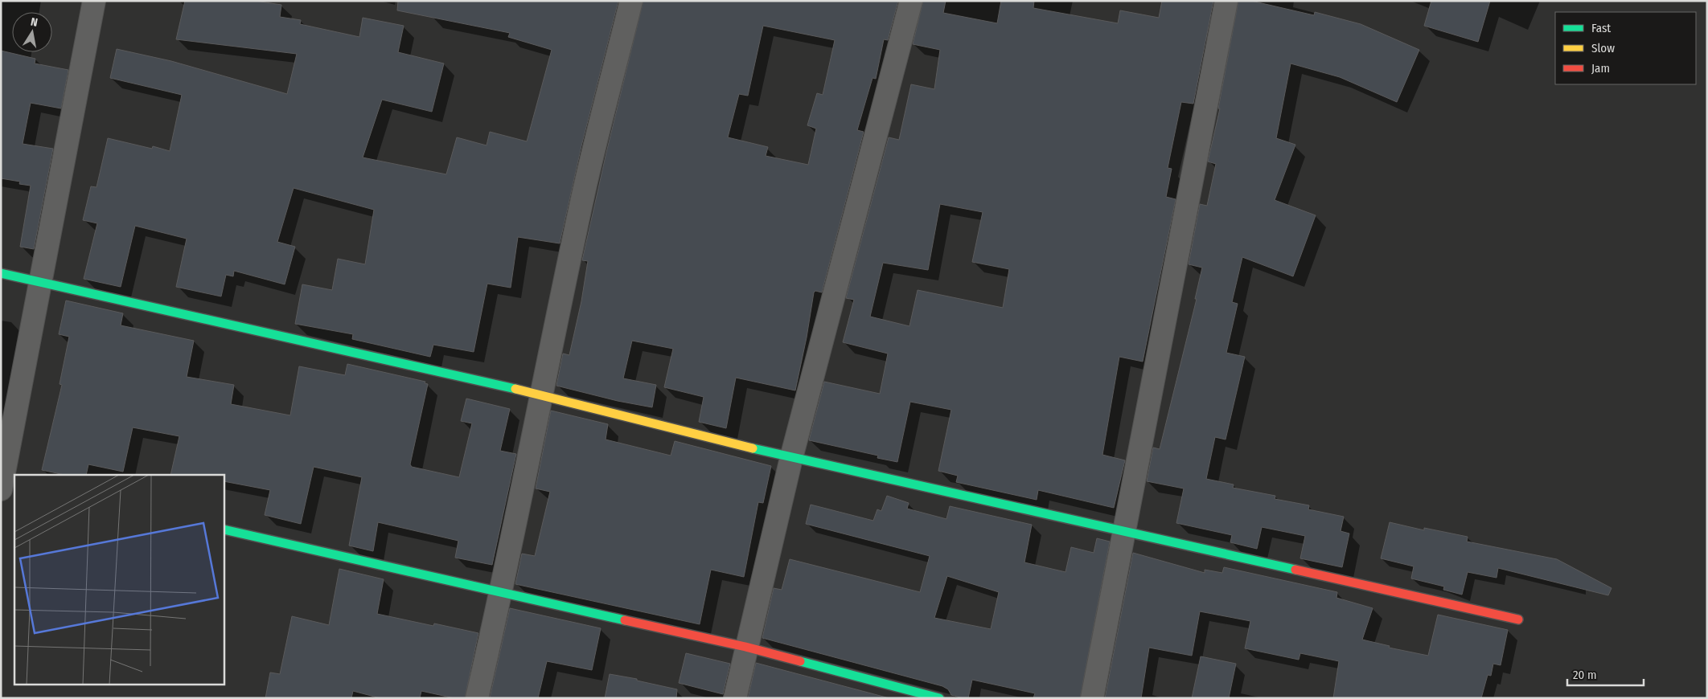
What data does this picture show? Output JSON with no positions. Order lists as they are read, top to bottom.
{
  "legend": ["Fast", "Slow", "Jam"],
  "scale_bar": "20 m",
  "north": "top"
}
